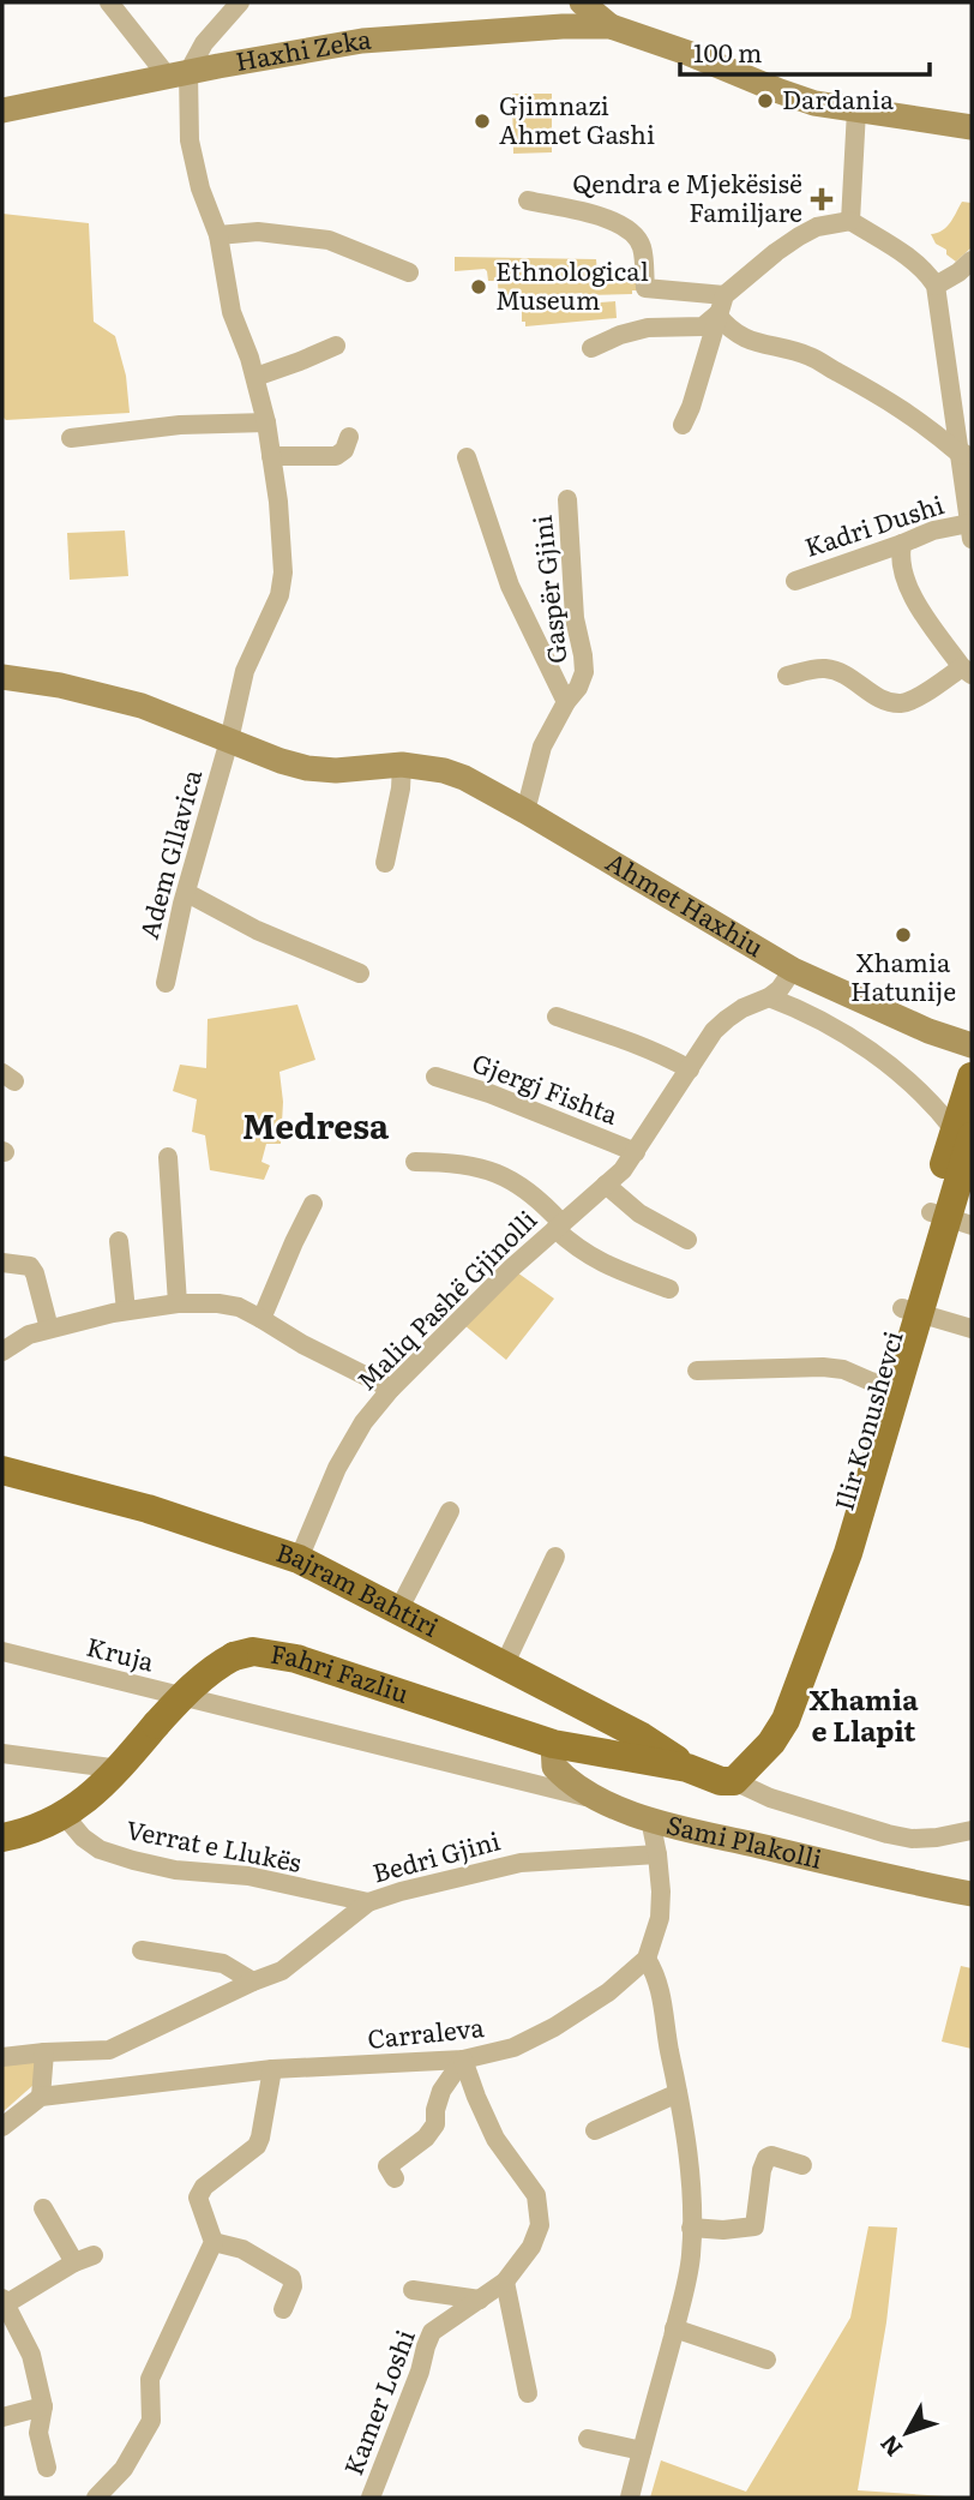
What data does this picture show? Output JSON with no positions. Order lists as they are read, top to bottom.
{
  "streets": {
    "main road": ["Ilir Konushevci", "Bajram Bahtiri", "Fahri Fazliu"],
    "street": [
      "Haxhi Zeka",
      "Kadri Dushi",
      "Gaspër Gjini",
      "Adem Gllavica",
      "Ahmet Haxhiu",
      "Gjergj Fishta",
      "Maliq Pashë Gjinolli",
      "Kruja",
      "Sami Plakolli",
      "Verrat e Llukës",
      "Bedri Gjini",
      "Carraleva",
      "Kamer Loshi"
    ]
  },
  "crossings": [
    ["Haxhi Zeka", "Adem Gllavica"],
    ["Gaspër Gjini", "Ahmet Haxhiu"],
    ["Adem Gllavica", "Ahmet Haxhiu"],
    ["Ahmet Haxhiu", "Maliq Pashë Gjinolli"],
    ["Gjergj Fishta", "Maliq Pashë Gjinolli"],
    ["Maliq Pashë Gjinolli", "Bajram Bahtiri"],
    ["Ilir Konushevci", "Fahri Fazliu"],
    ["Bajram Bahtiri", "Fahri Fazliu"],
    ["Kruja", "Sami Plakolli"],
    ["Fahri Fazliu", "Sami Plakolli"],
    ["Fahri Fazliu", "Verrat e Llukës"],
    ["Verrat e Llukës", "Bedri Gjini"],
    ["Carraleva", "Kamer Loshi"]
  ],
  "districts": ["Medresa", "Xhamia e Llapit"],
  "places": {
    "other": [
      "Dardania",
      "Gjimnazi Ahmet Gashi",
      "Ethnological Museum",
      "Xhamia Hatunije"
    ],
    "health": ["Qendra e Mjekësisë Familjare"]
  },
  "scale_bar": "100 m",
  "north": "bottom left"
}
